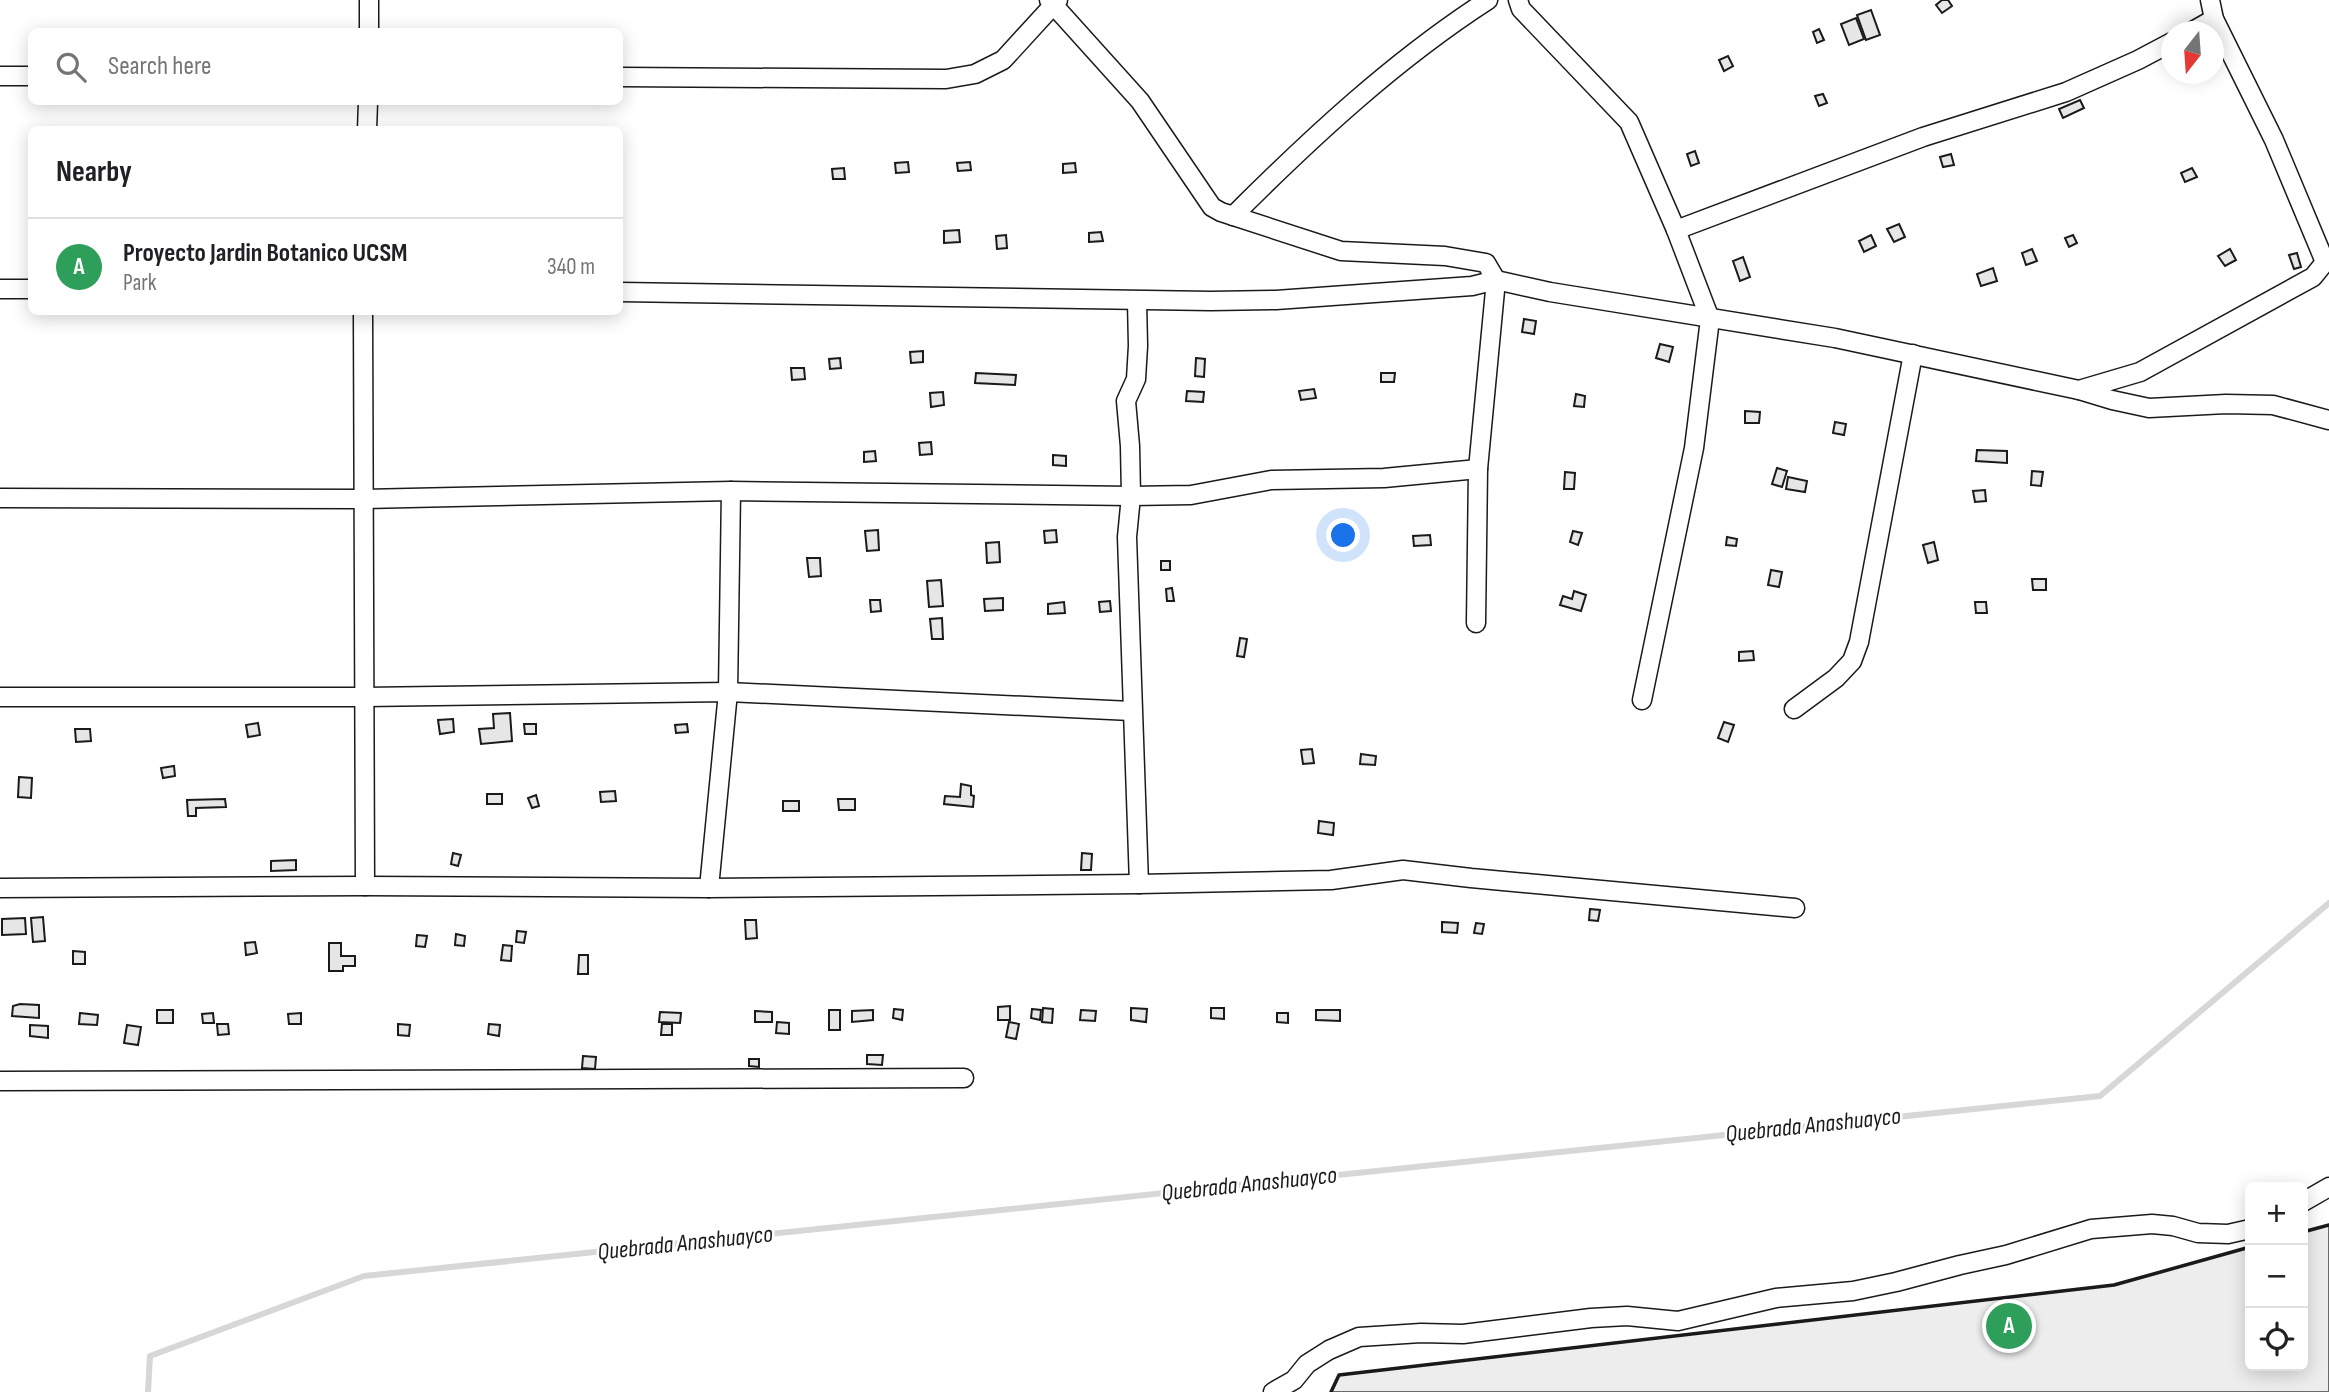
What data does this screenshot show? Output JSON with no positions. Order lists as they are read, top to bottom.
{
  "water": ["Quebrada Anashuayco"],
  "north": "bottom",
  "page": {
    "search": "Search here",
    "heading": "Nearby",
    "list": [
      {
        "mark": "A",
        "name": "Proyecto Jardin Botanico UCSM",
        "note": "Park",
        "value": "340 m"
      }
    ],
    "map_buttons": ["+", "−"],
    "pins": "A"
  }
}
